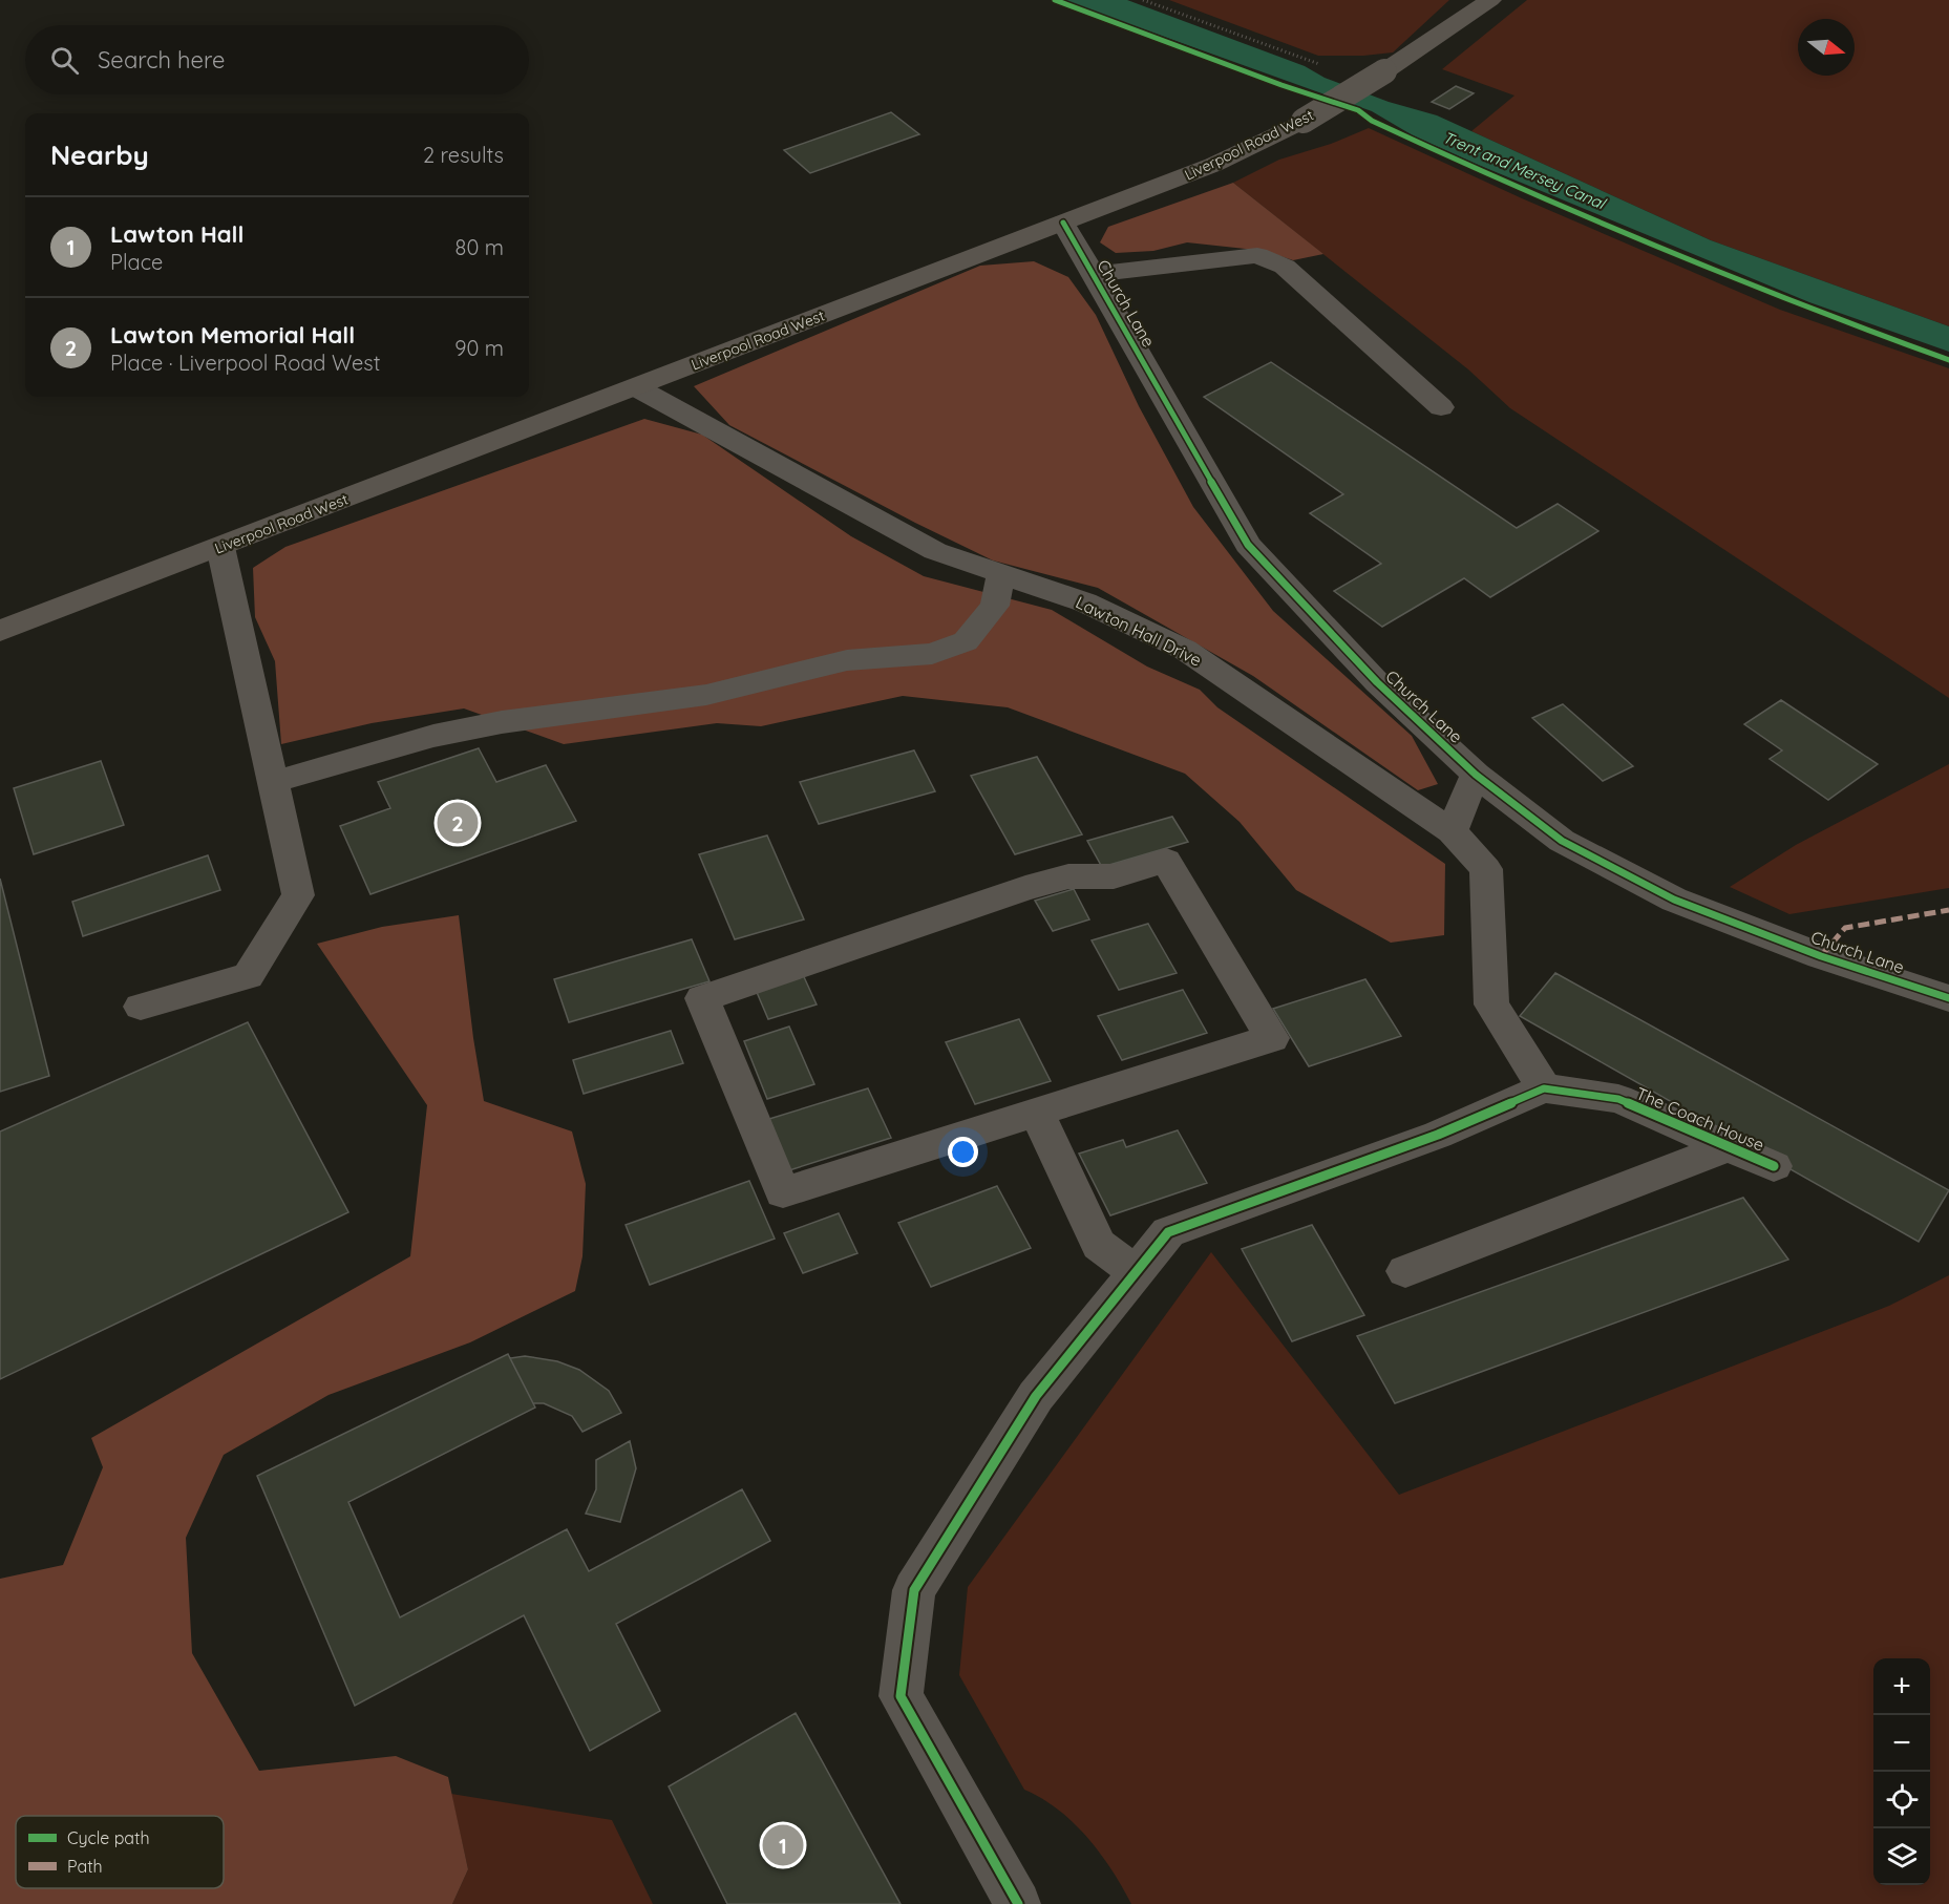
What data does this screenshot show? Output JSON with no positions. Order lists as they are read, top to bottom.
{
  "streets": {
    "main road": ["Liverpool Road West"],
    "street": ["Church Lane", "Lawton Hall Drive", "The Coach House"]
  },
  "crossings": [
    ["Liverpool Road West", "Church Lane"],
    ["Liverpool Road West", "Lawton Hall Drive"],
    ["Lawton Hall Drive", "The Coach House"]
  ],
  "water": ["Trent and Mersey Canal"],
  "legend": ["Cycle path", "Path"],
  "north": "right",
  "page": {
    "search": "Search here",
    "heading": ["Nearby", "2 results"],
    "list": [
      {
        "mark": "1",
        "name": "Lawton Hall",
        "note": "Place",
        "value": "80 m"
      },
      {
        "mark": "2",
        "name": "Lawton Memorial Hall",
        "note": "Place · Liverpool Road West",
        "value": "90 m"
      }
    ],
    "pins": ["2", "1"],
    "map_buttons": ["+", "−"]
  }
}
